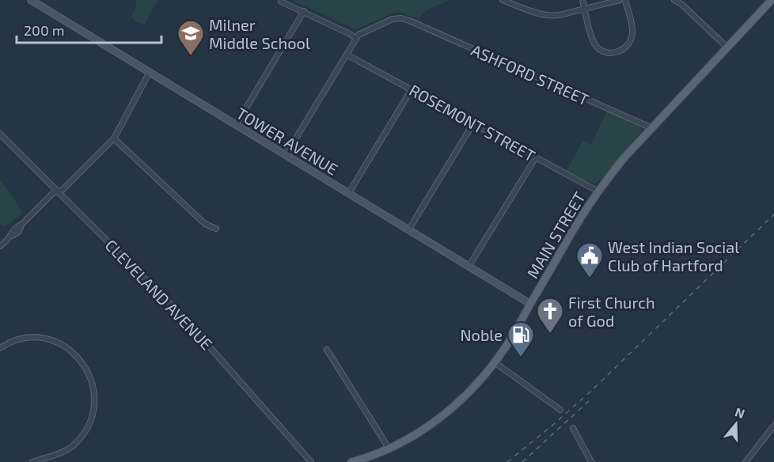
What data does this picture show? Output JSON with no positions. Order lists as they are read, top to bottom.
{
  "streets": {
    "main road": ["TOWER AVENUE", "MAIN STREET"],
    "street": ["ASHFORD STREET", "ROSEMONT STREET", "CLEVELAND AVENUE"]
  },
  "crossings": [
    ["ASHFORD STREET", "MAIN STREET"],
    ["ROSEMONT STREET", "MAIN STREET"],
    ["TOWER AVENUE", "MAIN STREET"]
  ],
  "places": {
    "school or university": ["Milner Middle School"],
    "public building": ["West Indian Social Club of Hartford"],
    "church": ["First Church of God"],
    "fuel station": ["Noble"]
  },
  "scale_bar": "200 m",
  "north": "top"
}
